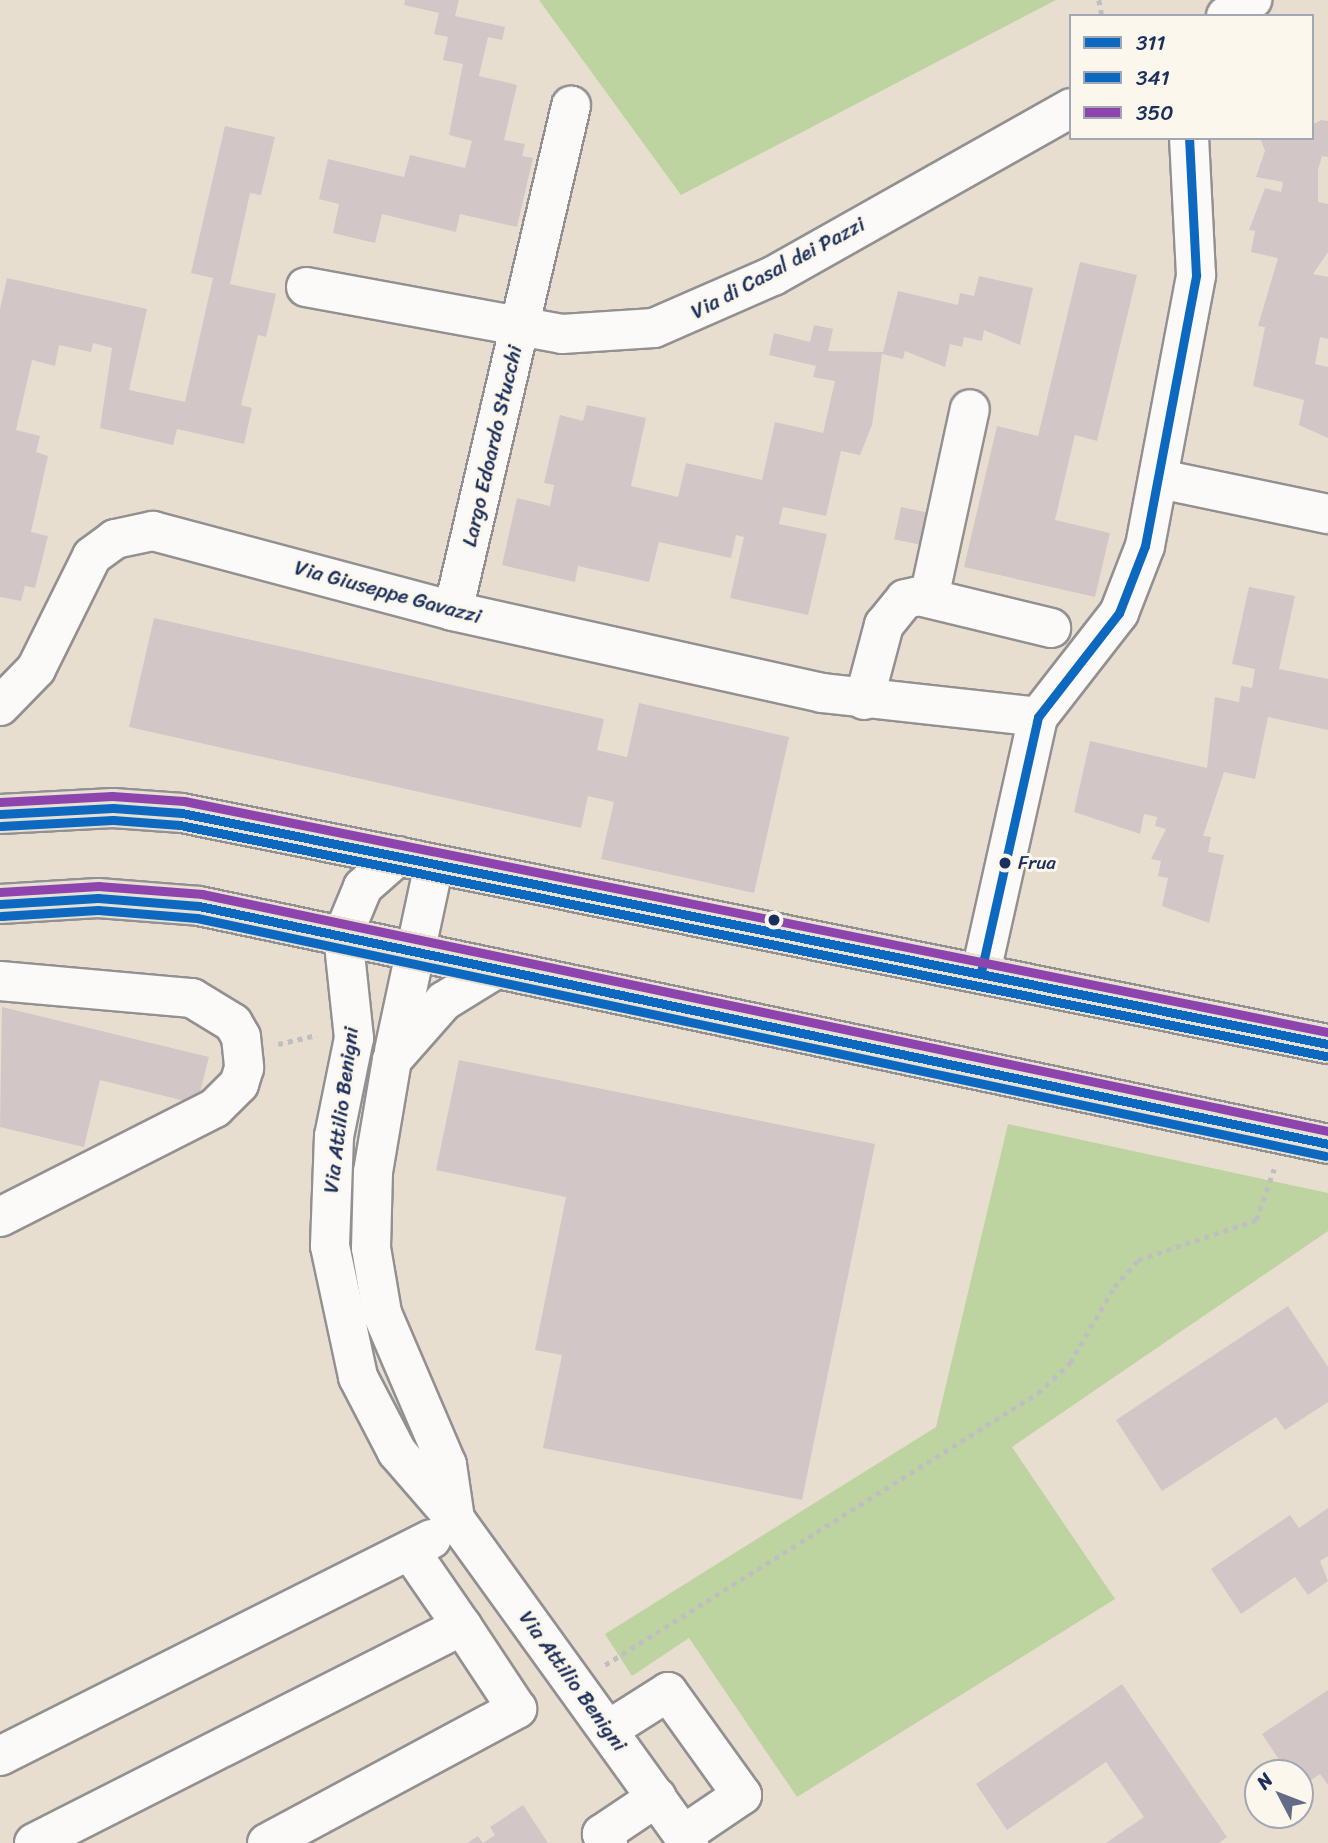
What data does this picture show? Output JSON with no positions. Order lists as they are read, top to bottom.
{
  "streets": {
    "street": [
      "Via di Casal dei Pazzi",
      "Largo Edoardo Stucchi",
      "Via Giuseppe Gavazzi",
      "Via Attilio Benigni"
    ]
  },
  "crossings": [
    ["Via di Casal dei Pazzi", "Largo Edoardo Stucchi"],
    ["Largo Edoardo Stucchi", "Via Giuseppe Gavazzi"]
  ],
  "places": ["Frua"],
  "lines": ["transit line 311", "transit line 350", "transit line 341"],
  "legend": ["311", "341", "350"],
  "north": "top left"
}
